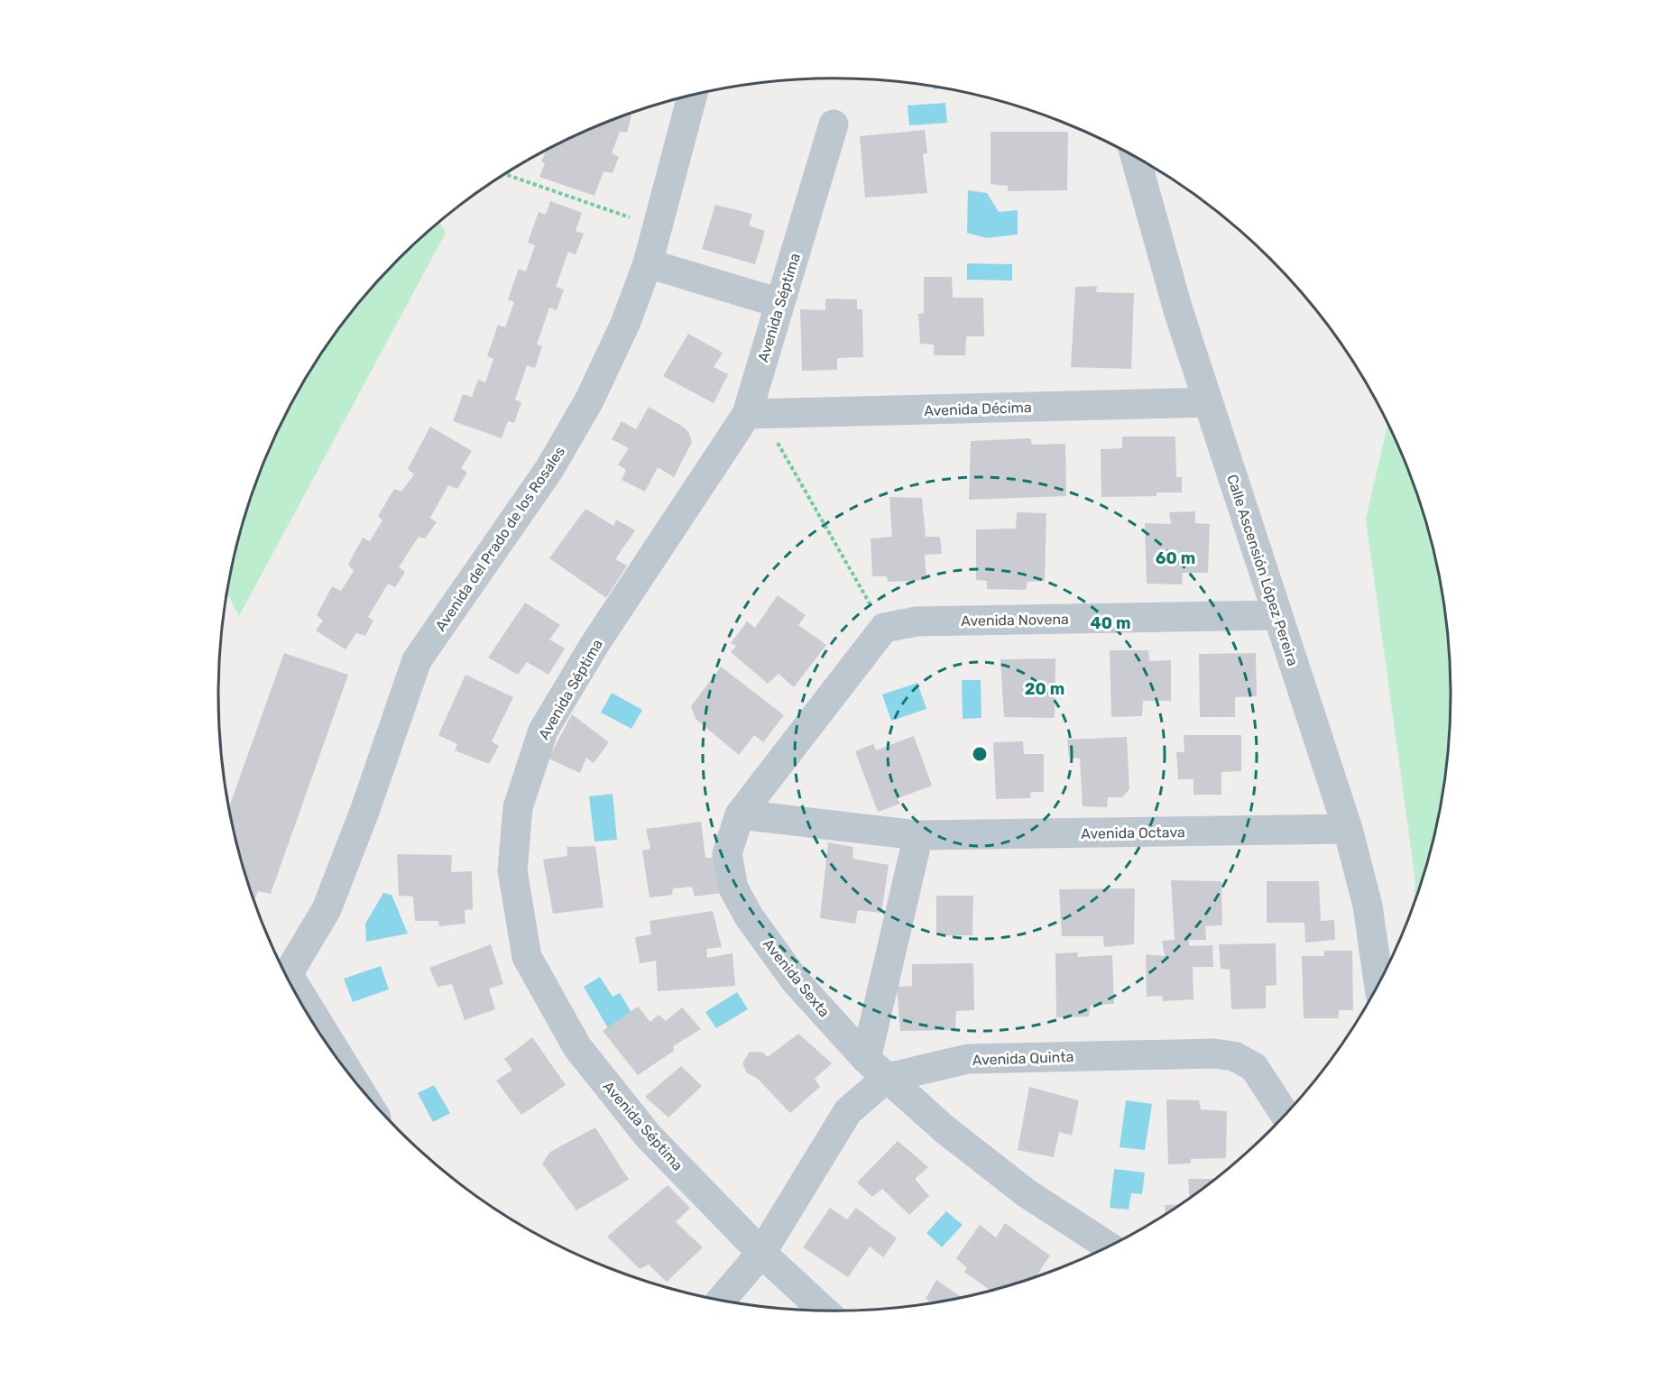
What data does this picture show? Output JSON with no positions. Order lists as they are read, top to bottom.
{
  "streets": {
    "street": [
      "Avenida Séptima",
      "Avenida Décima",
      "Avenida del Prado de los Rosales",
      "Calle Ascensión López Pereira",
      "Avenida Novena",
      "Avenida Octava",
      "Avenida Sexta",
      "Avenida Quinta"
    ]
  },
  "crossings": [
    ["Avenida Séptima", "Avenida Décima"],
    ["Avenida Séptima", "Avenida Quinta"],
    ["Avenida Décima", "Calle Ascensión López Pereira"],
    ["Calle Ascensión López Pereira", "Avenida Novena"],
    ["Calle Ascensión López Pereira", "Avenida Octava"],
    ["Avenida Novena", "Avenida Sexta"],
    ["Avenida Octava", "Avenida Sexta"],
    ["Avenida Sexta", "Avenida Quinta"]
  ],
  "rings": ["60 m", "40 m", "20 m"]
}
